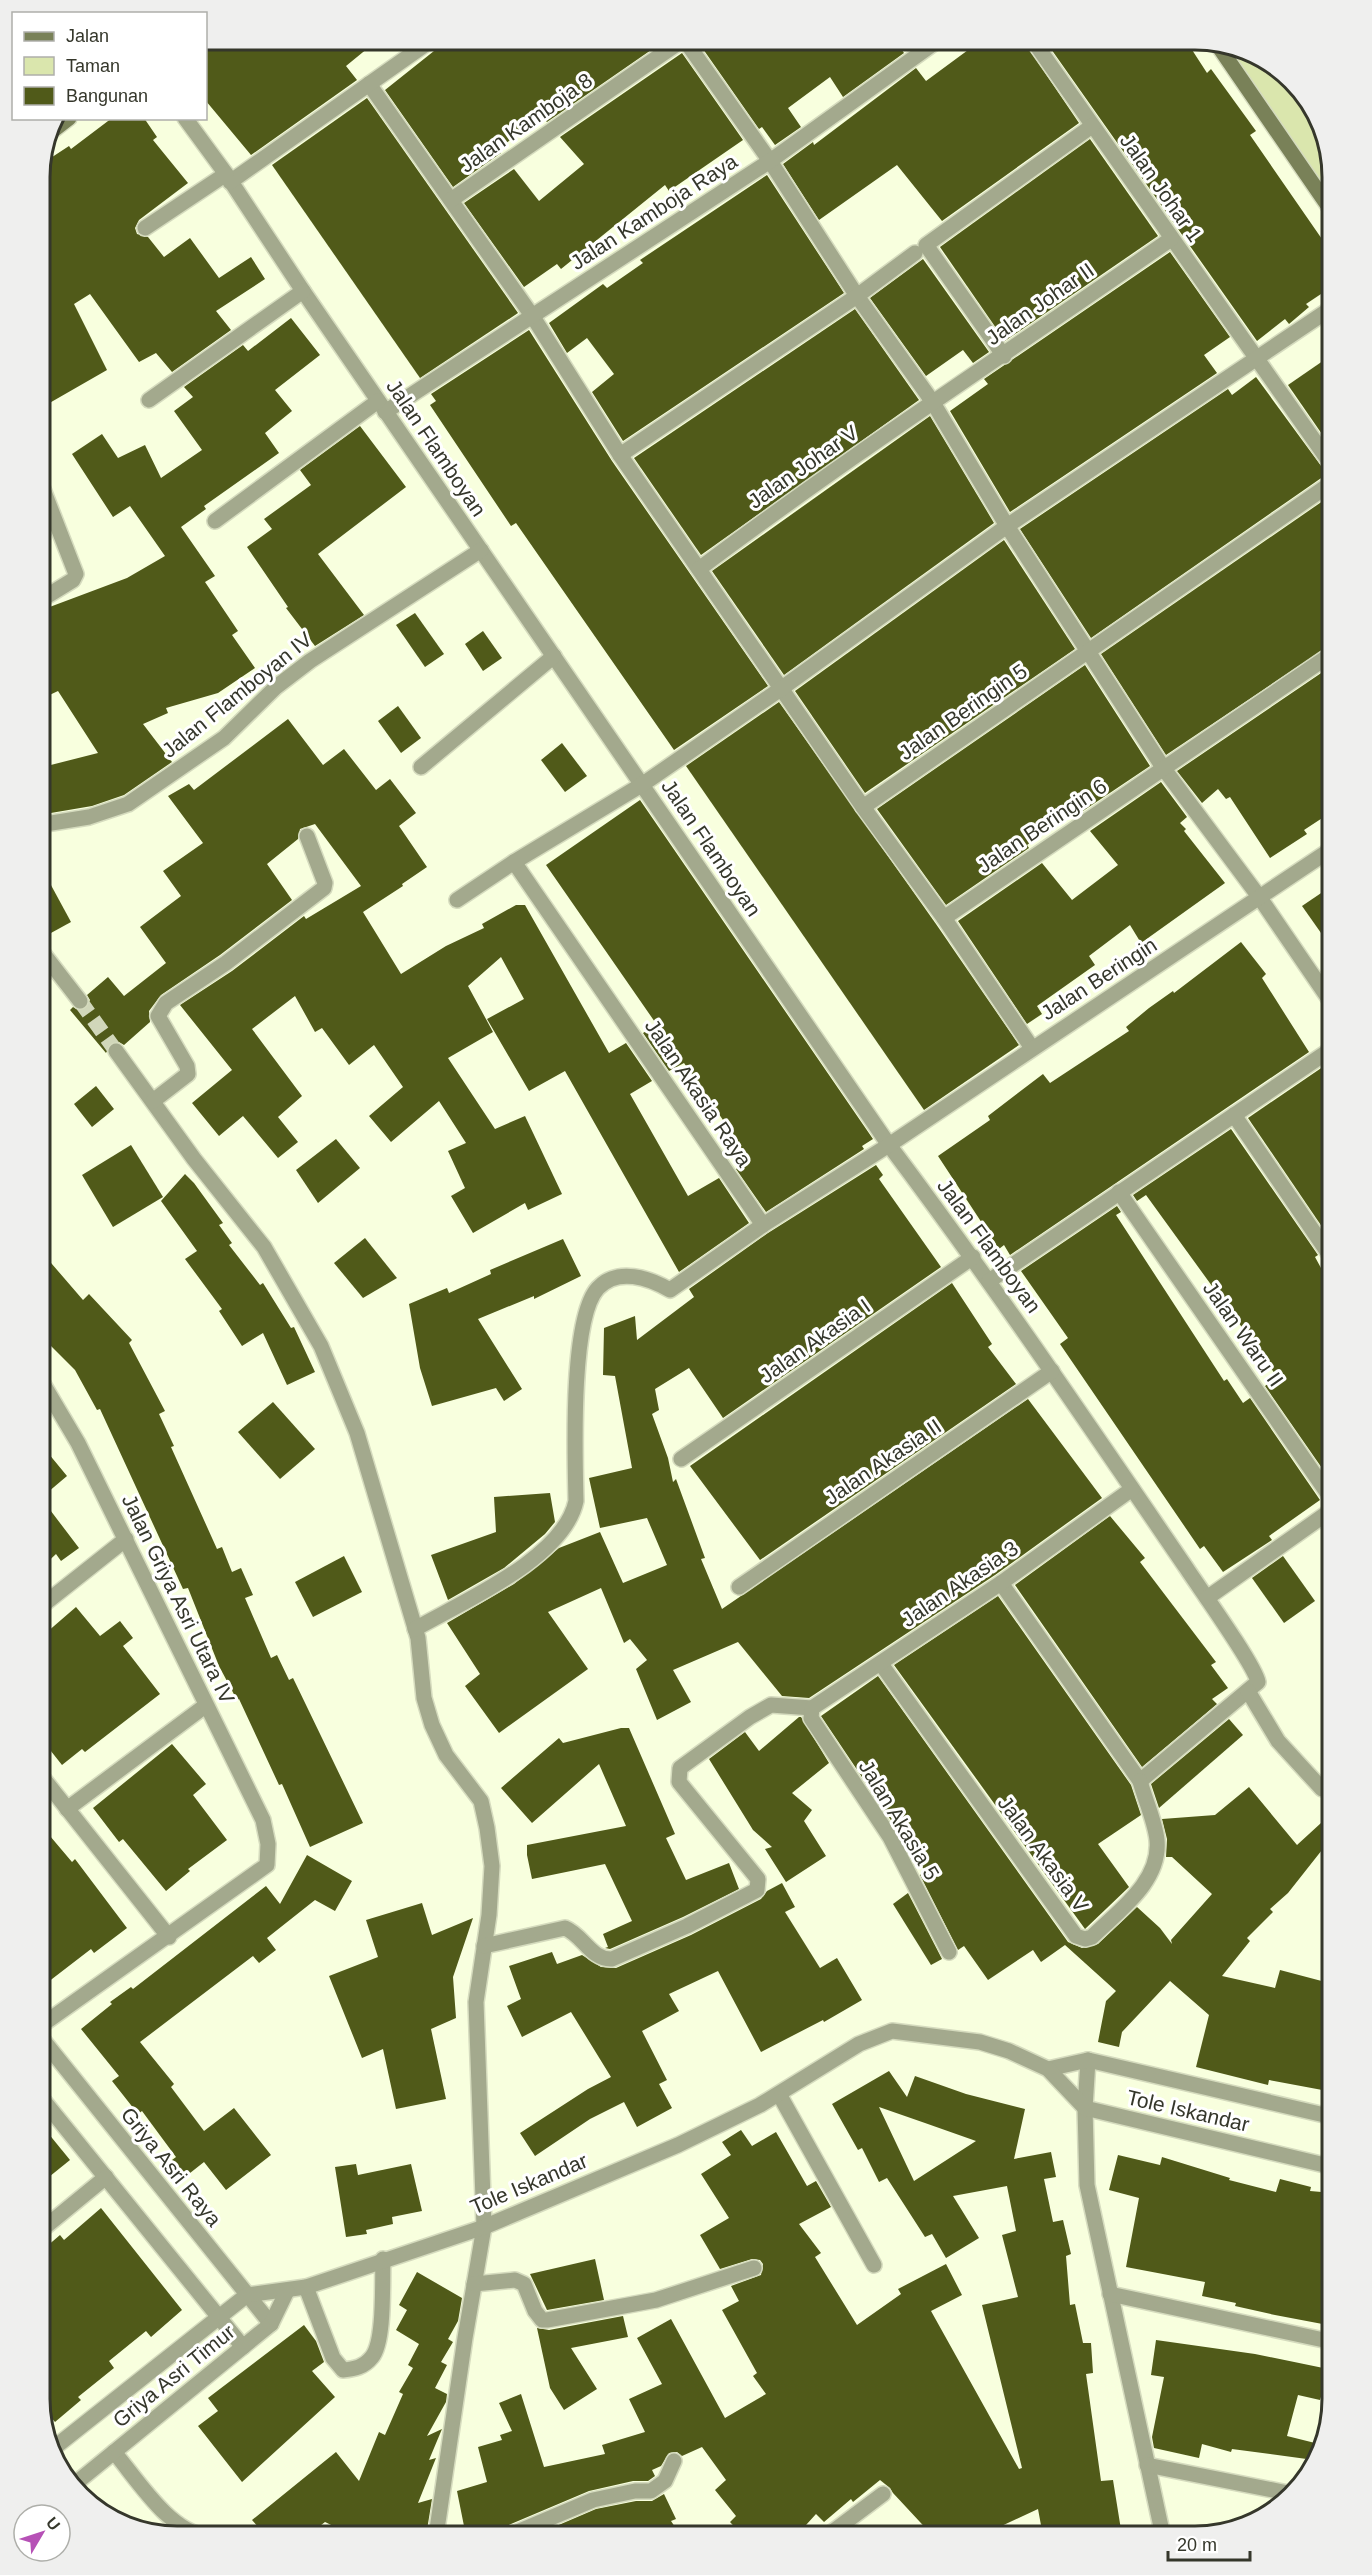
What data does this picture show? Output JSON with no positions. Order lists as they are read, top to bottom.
{
  "streets": {
    "street": [
      "Jalan Kamboja 8",
      "Jalan Johar 1",
      "Jalan Kamboja Raya",
      "Jalan Johar II",
      "Jalan Flamboyan",
      "Jalan Johar V",
      "Jalan Flamboyan IV",
      "Jalan Beringin 5",
      "Jalan Beringin 6",
      "Jalan Beringin",
      "Jalan Akasia Raya",
      "Jalan Waru II",
      "Jalan Akasia I",
      "Jalan Akasia II",
      "Jalan Akasia 3",
      "Jalan Griya Asri Utara IV",
      "Jalan Akasia 5",
      "Jalan Akasia V",
      "Tole Iskandar",
      "Griya Asri Raya",
      "Griya Asri Timur"
    ]
  },
  "crossings": [
    ["Jalan Johar 1", "Jalan Johar II"],
    ["Jalan Kamboja Raya", "Jalan Flamboyan"],
    ["Jalan Johar II", "Jalan Johar V"],
    ["Jalan Flamboyan", "Jalan Flamboyan IV"],
    ["Jalan Flamboyan", "Jalan Beringin"],
    ["Jalan Flamboyan", "Jalan Akasia I"],
    ["Jalan Flamboyan", "Jalan Akasia II"],
    ["Jalan Flamboyan", "Jalan Akasia 3"],
    ["Jalan Akasia 3", "Jalan Akasia 5"],
    ["Jalan Akasia 3", "Jalan Akasia V"],
    ["Tole Iskandar", "Griya Asri Raya"],
    ["Tole Iskandar", "Griya Asri Timur"],
    ["Griya Asri Raya", "Griya Asri Timur"]
  ],
  "legend": ["Jalan", "Taman", "Bangunan"],
  "scale_bar": "20 m",
  "north": "top right"
}
